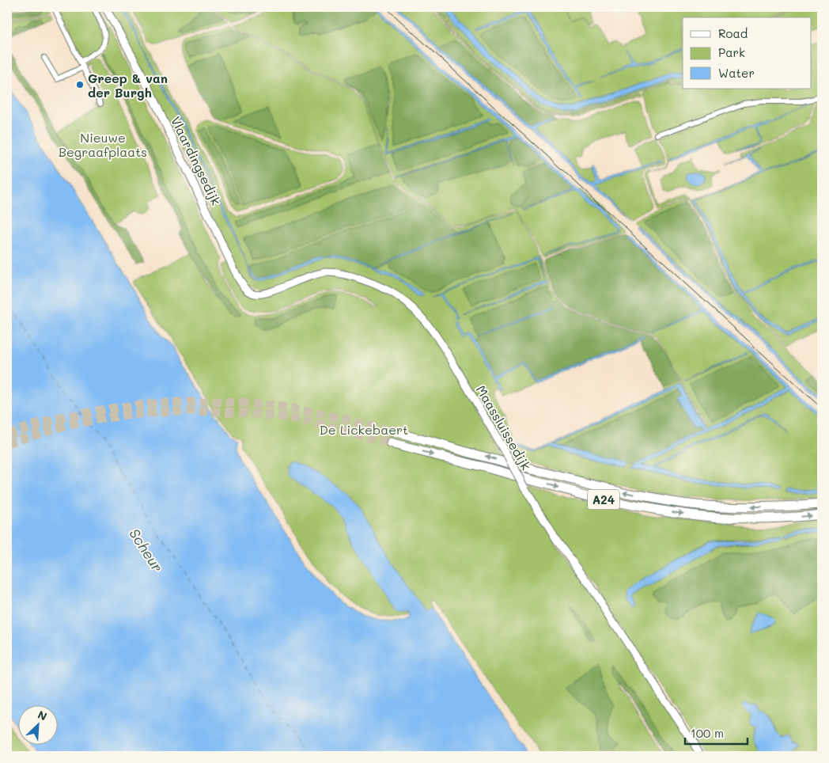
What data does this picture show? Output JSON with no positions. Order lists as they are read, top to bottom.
{
  "streets": {
    "highway": ["A24"],
    "street": ["Vlaardingsedijk", "Maassluissedijk"]
  },
  "crossings": [
    ["Vlaardingsedijk", "Maassluissedijk"]
  ],
  "water": ["Scheur"],
  "parks": ["Nieuwe Begraafplaats", "De Lickebaert"],
  "places": ["Greep & van der Burgh"],
  "legend": ["Road", "Park", "Water"],
  "scale_bar": "100 m",
  "north": "top right"
}
